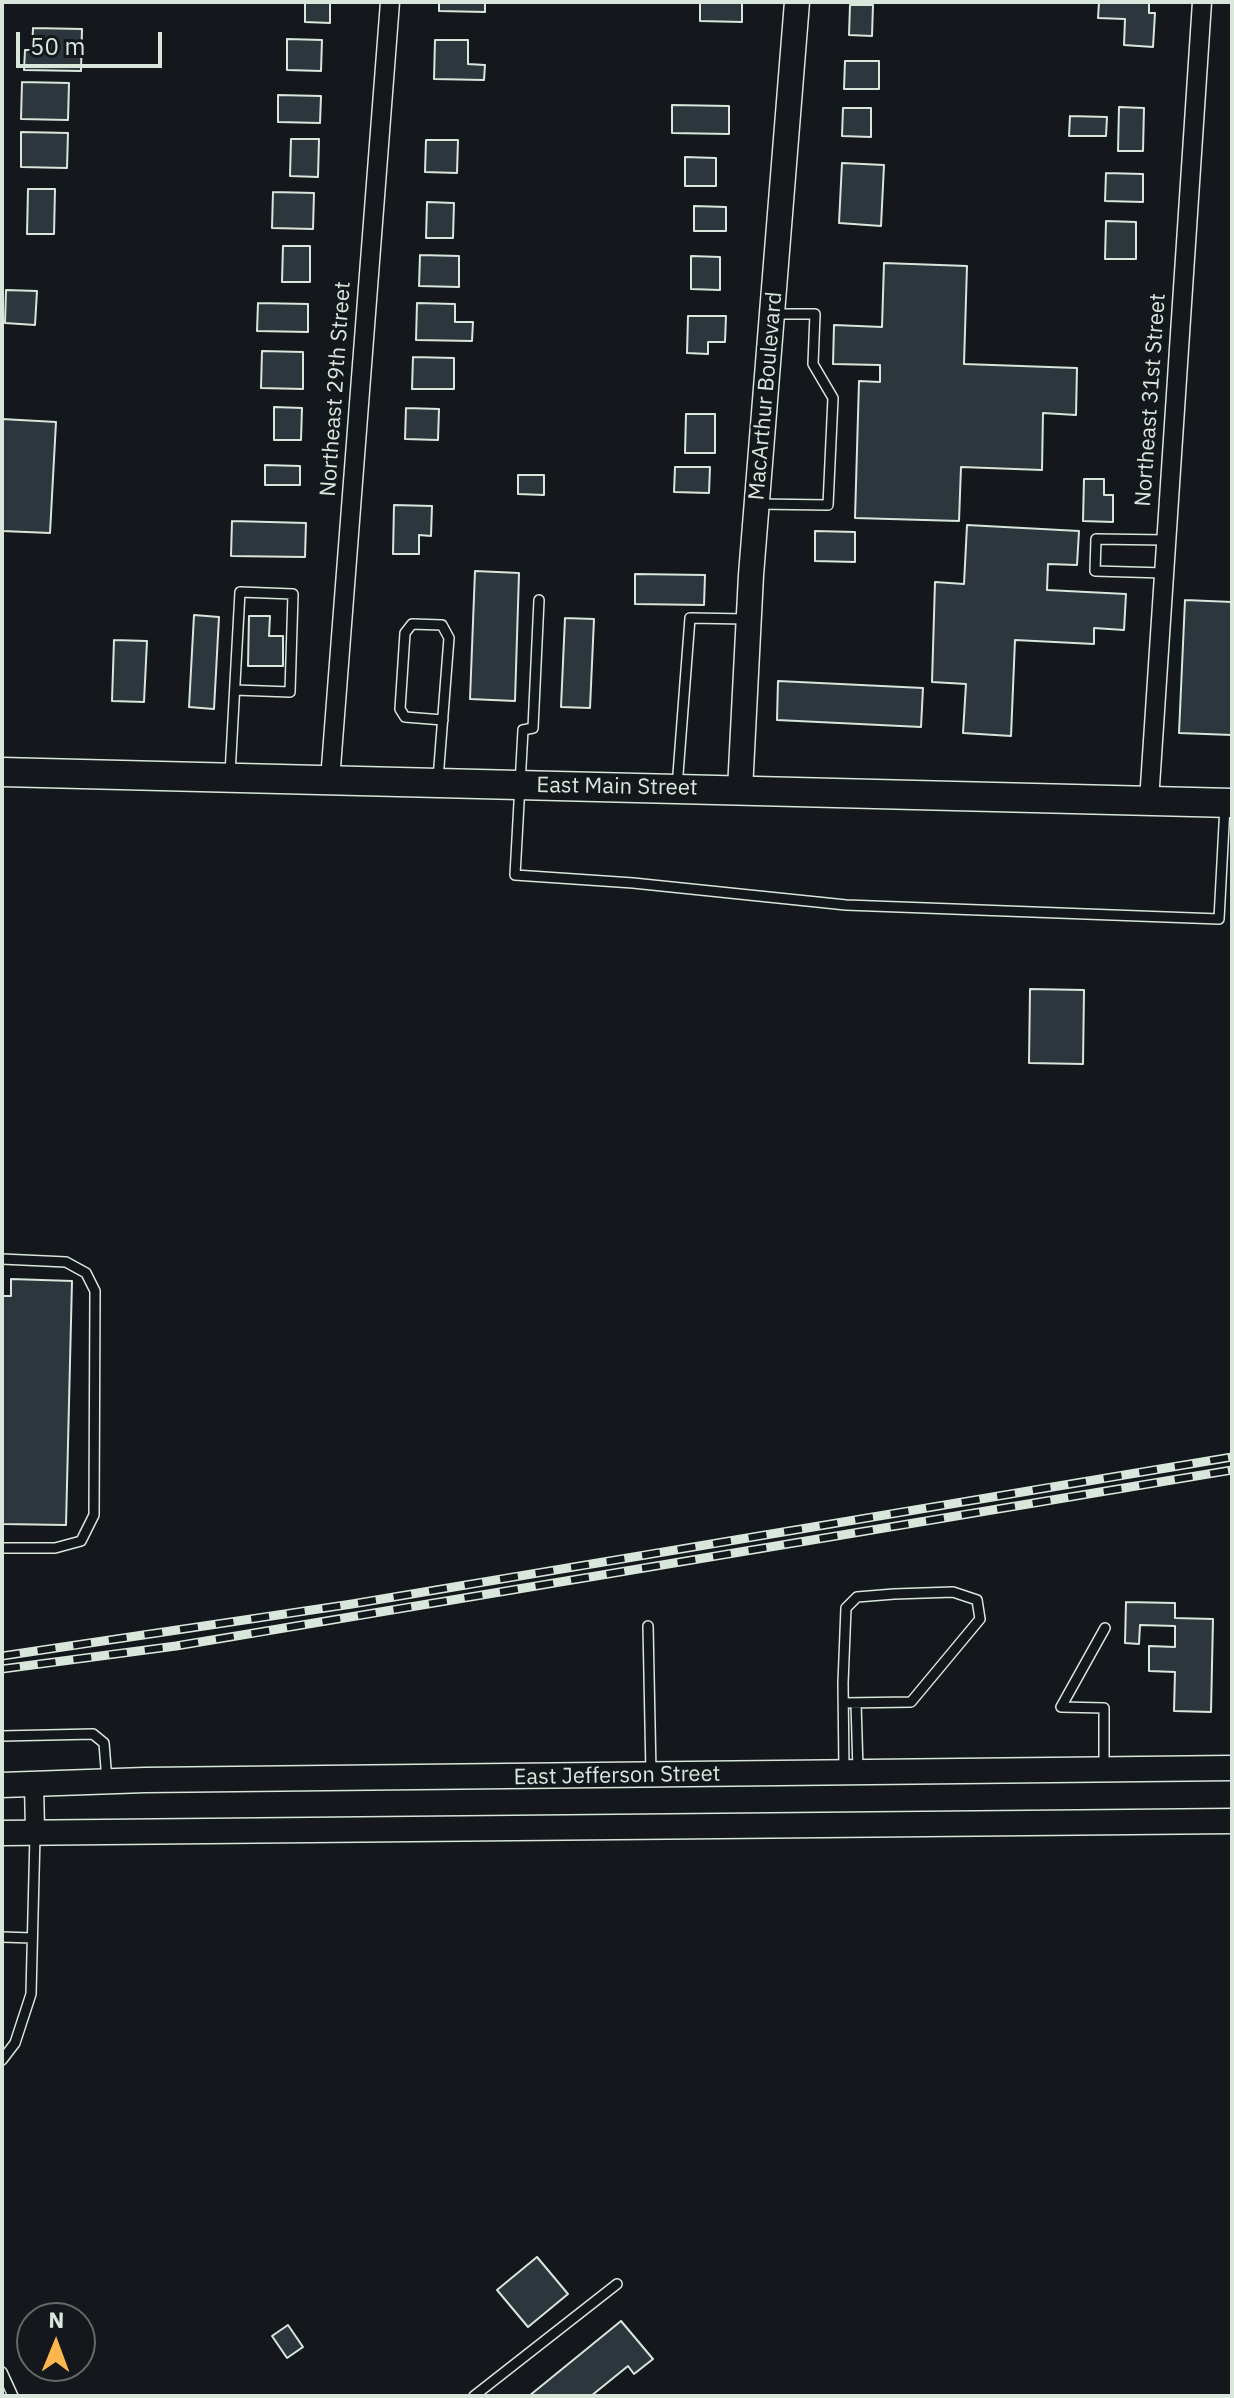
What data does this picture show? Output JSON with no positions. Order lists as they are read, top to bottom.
{
  "streets": {
    "main road": ["MacArthur Boulevard", "East Main Street", "East Jefferson Street"],
    "street": ["Northeast 29th Street", "Northeast 31st Street"]
  },
  "crossings": [
    ["Northeast 29th Street", "East Main Street"],
    ["MacArthur Boulevard", "East Main Street"],
    ["Northeast 31st Street", "East Main Street"]
  ],
  "scale_bar": "50 m",
  "north": "top"
}
